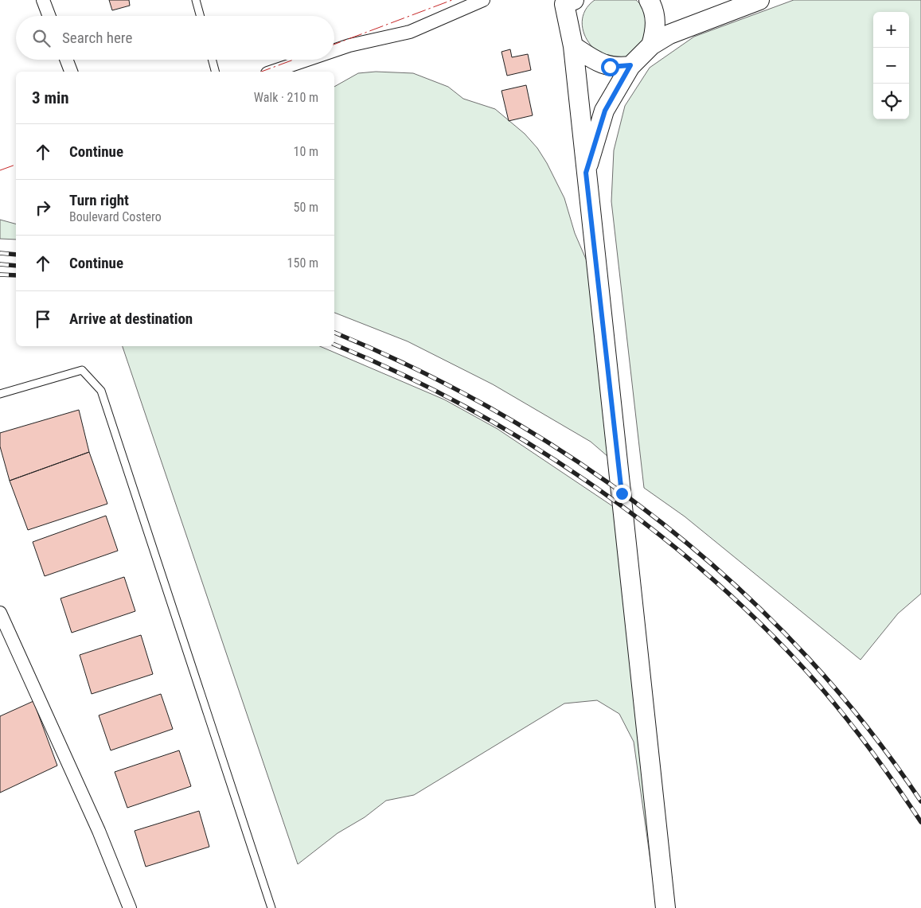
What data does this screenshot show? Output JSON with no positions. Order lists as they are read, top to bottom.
{
  "page": {
    "map_buttons": ["+", "−"],
    "search": "Search here",
    "heading": ["3 min", "Walk · 210 m"],
    "list": [
      ["Continue", "10 m"],
      ["Turn right", "Boulevard Costero", "50 m"],
      ["Continue", "150 m"],
      "Arrive at destination"
    ]
  }
}
